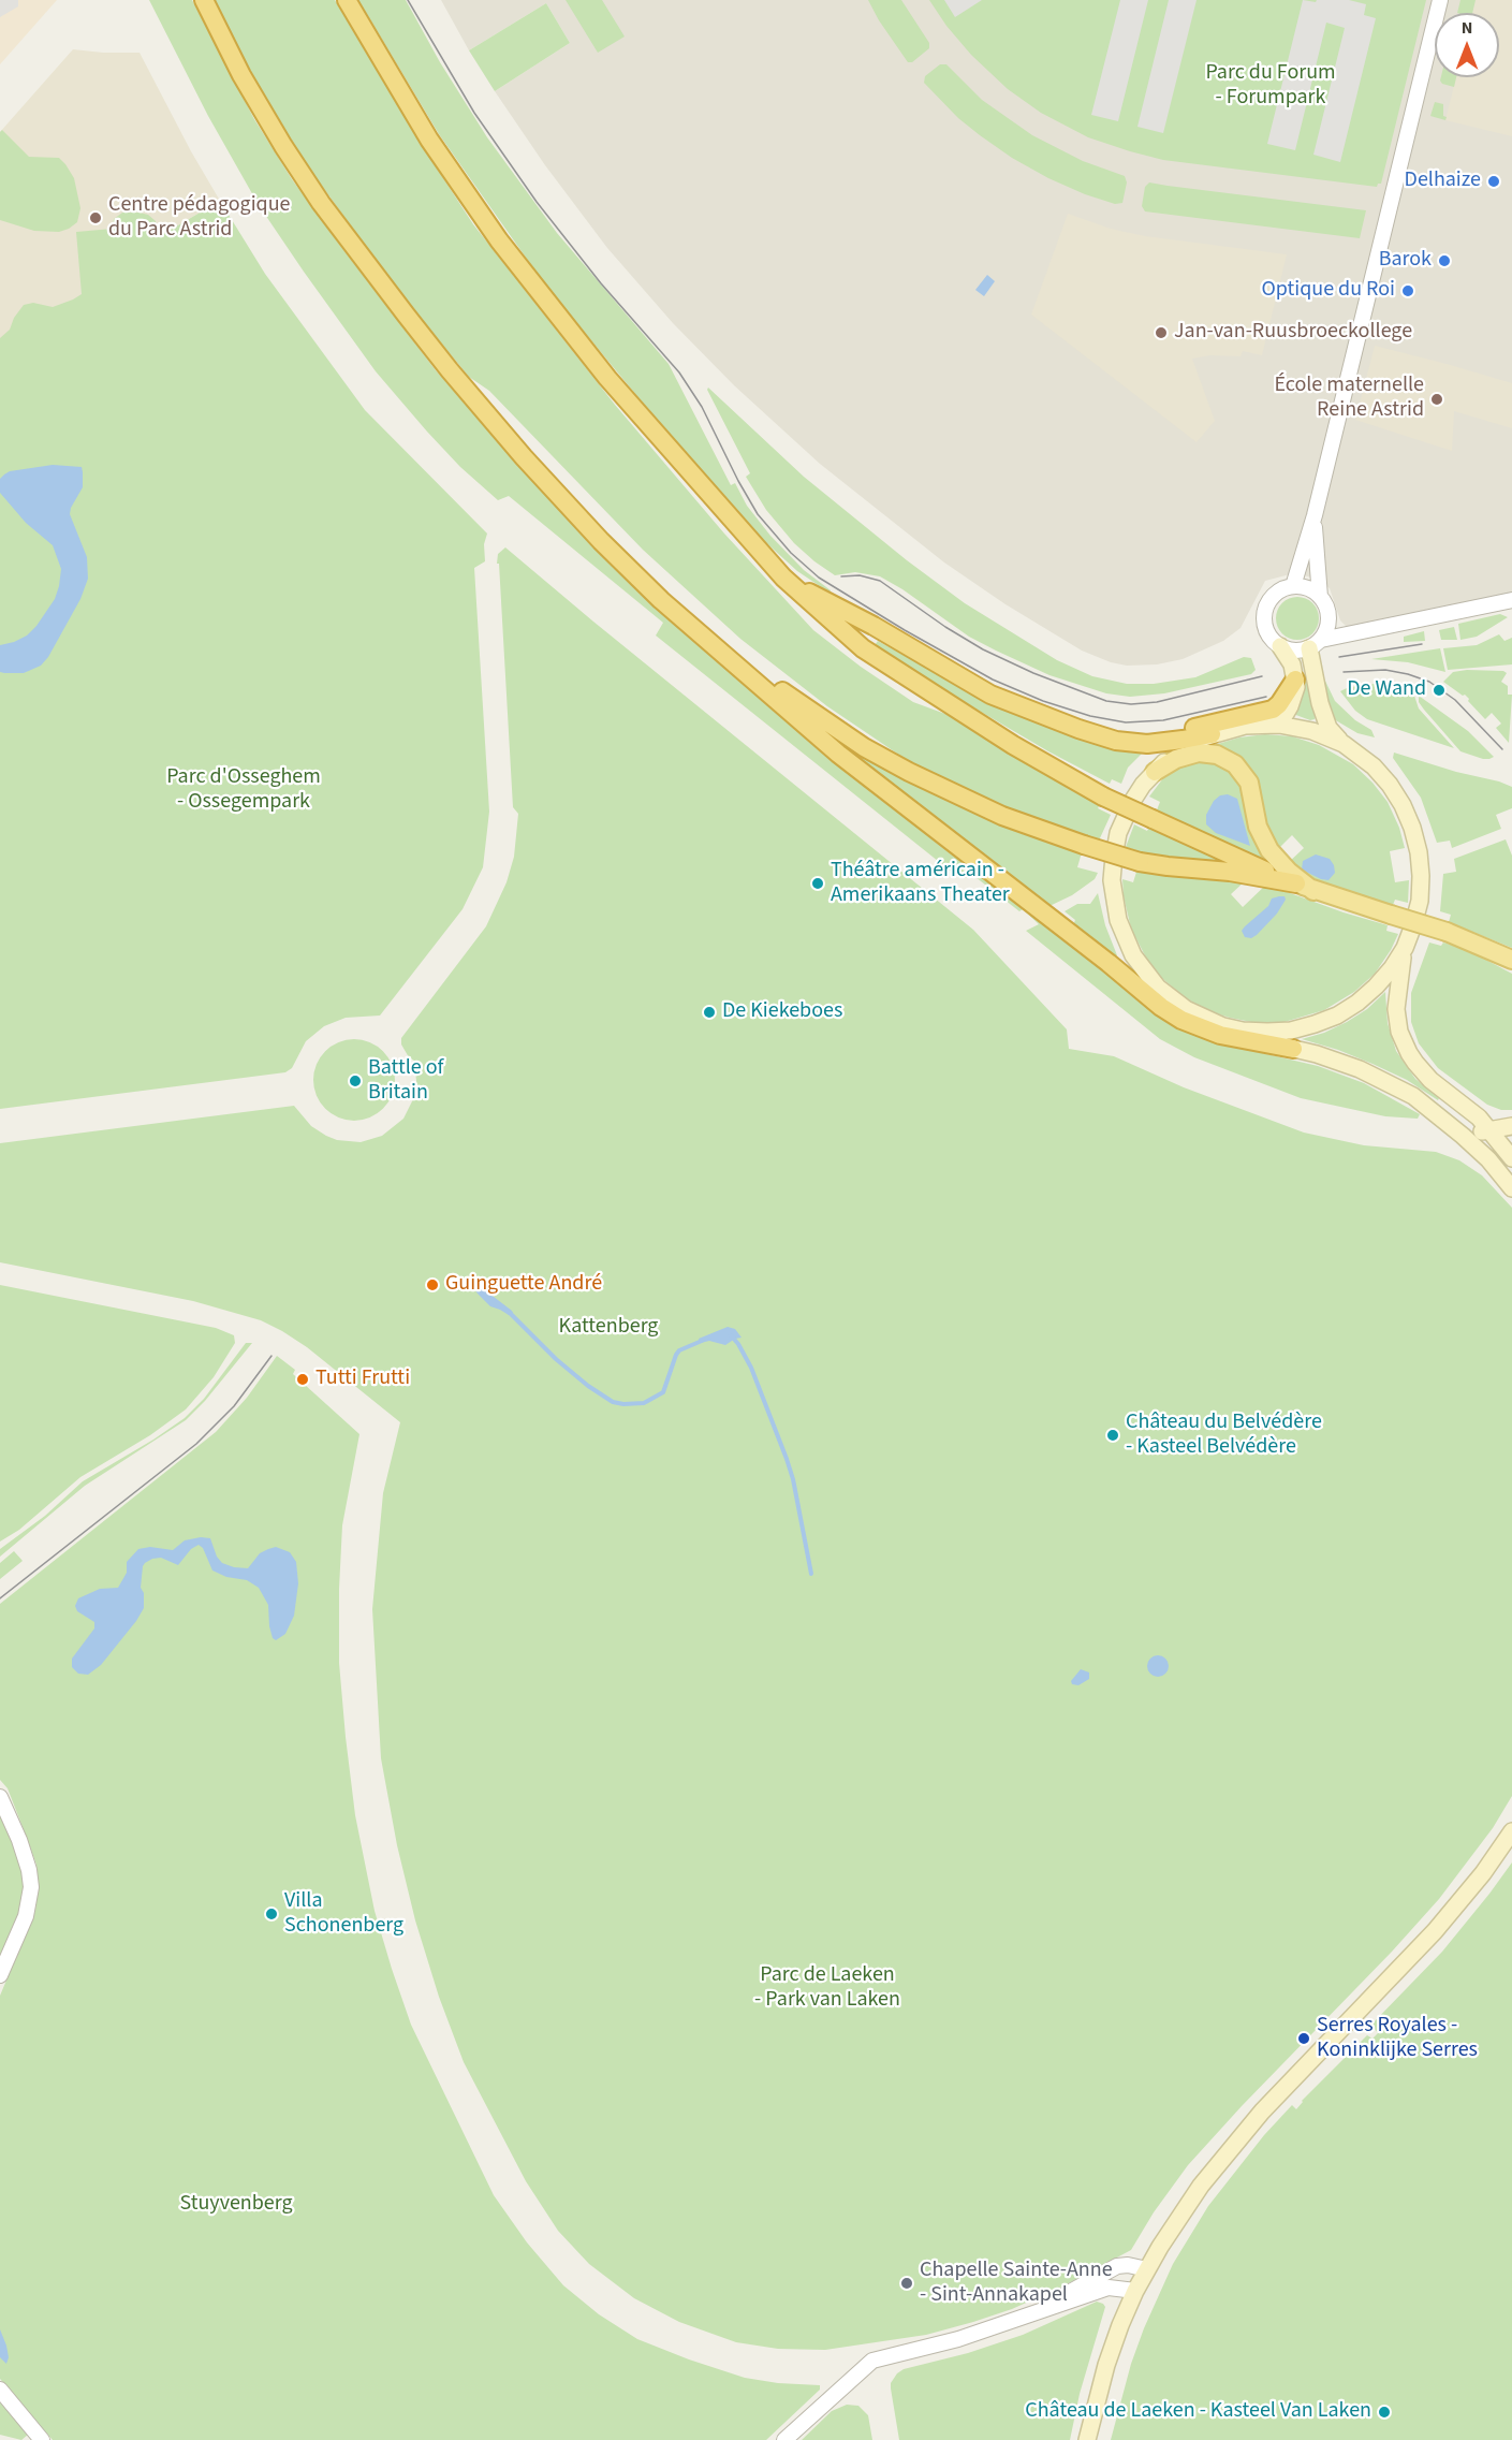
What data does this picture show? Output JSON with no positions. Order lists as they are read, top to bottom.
{
  "parks": [
    "Parc du Forum - Forumpark",
    "Parc d'Osseghem - Ossegempark",
    "Kattenberg",
    "Parc de Laeken - Park van Laken",
    "Stuyvenberg"
  ],
  "places": [
    "Delhaize",
    "Centre pédagogique du Parc Astrid",
    "Barok",
    "Optique du Roi",
    "Jan-van-Ruusbroeckollege",
    "École maternelle Reine Astrid",
    "De Wand",
    "Théâtre américain - Amerikaans Theater",
    "De Kiekeboes",
    "Battle of Britain",
    "Guinguette André",
    "Tutti Frutti",
    "Château du Belvédère - Kasteel Belvédère",
    "Villa Schonenberg",
    "Serres Royales - Koninklijke Serres",
    "Chapelle Sainte-Anne - Sint-Annakapel",
    "Château de Laeken - Kasteel Van Laken"
  ],
  "north": "top"
}
